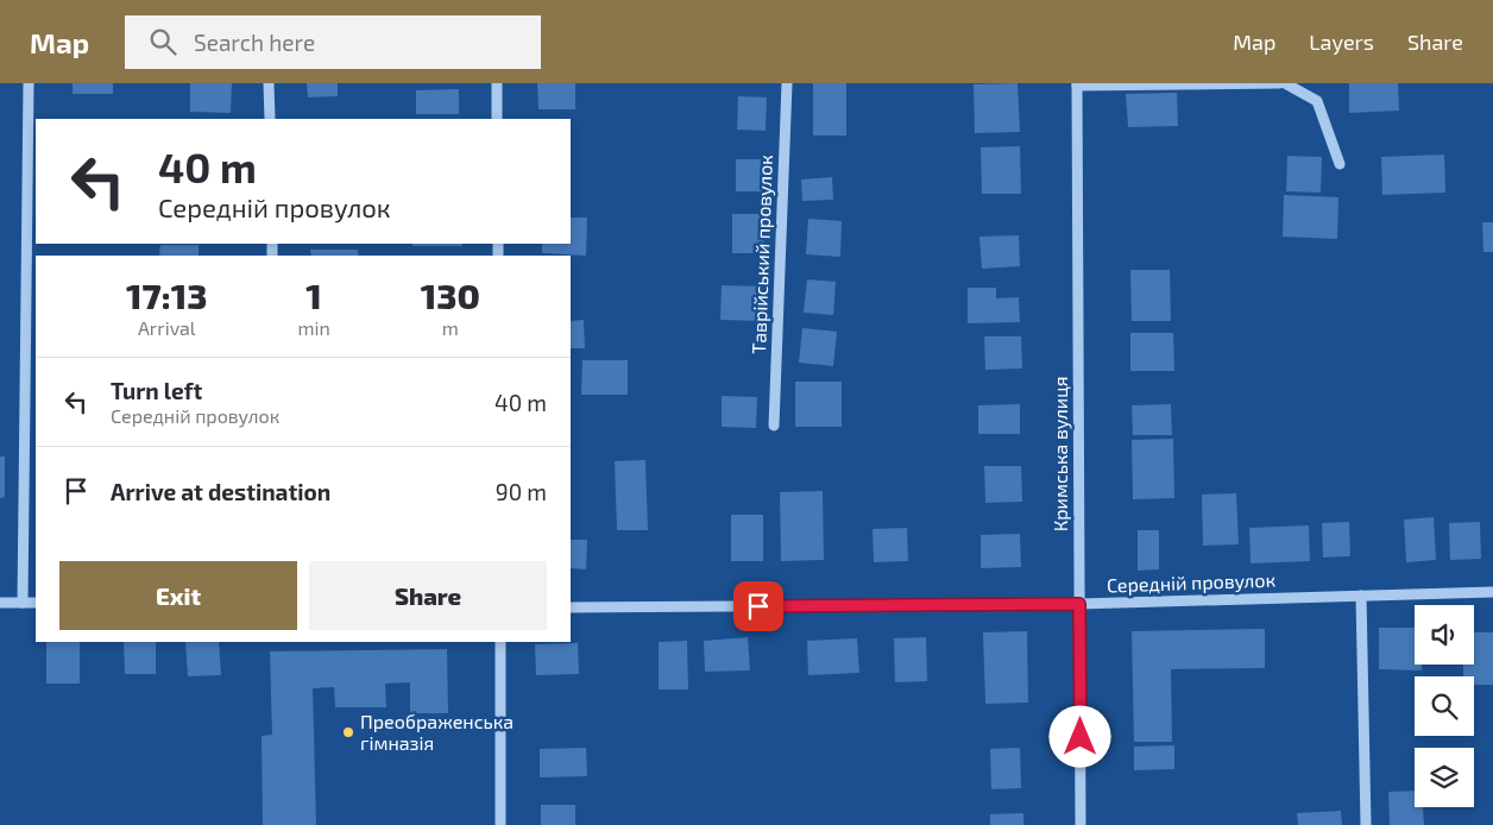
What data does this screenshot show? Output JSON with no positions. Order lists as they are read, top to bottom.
{
  "streets": {
    "street": ["Таврійський провулок", "Кримська вулиця", "Середній провулок"]
  },
  "crossings": [
    ["Кримська вулиця", "Середній провулок"]
  ],
  "places": ["Преображенська гімназія"],
  "page": {
    "header": "Map",
    "search": "Search here",
    "nav": ["Map", "Layers", "Share"],
    "turn": ["40 m", "Середній провулок"],
    "eta": [
      "17:13",
      "Arrival",
      "1",
      "min",
      "130",
      "m"
    ],
    "list": [
      {
        "name": "Turn left",
        "note": "Середній провулок",
        "value": "40 m"
      },
      {
        "name": "Arrive at destination",
        "value": "90 m"
      }
    ],
    "buttons": ["Exit", "Share"]
  }
}
